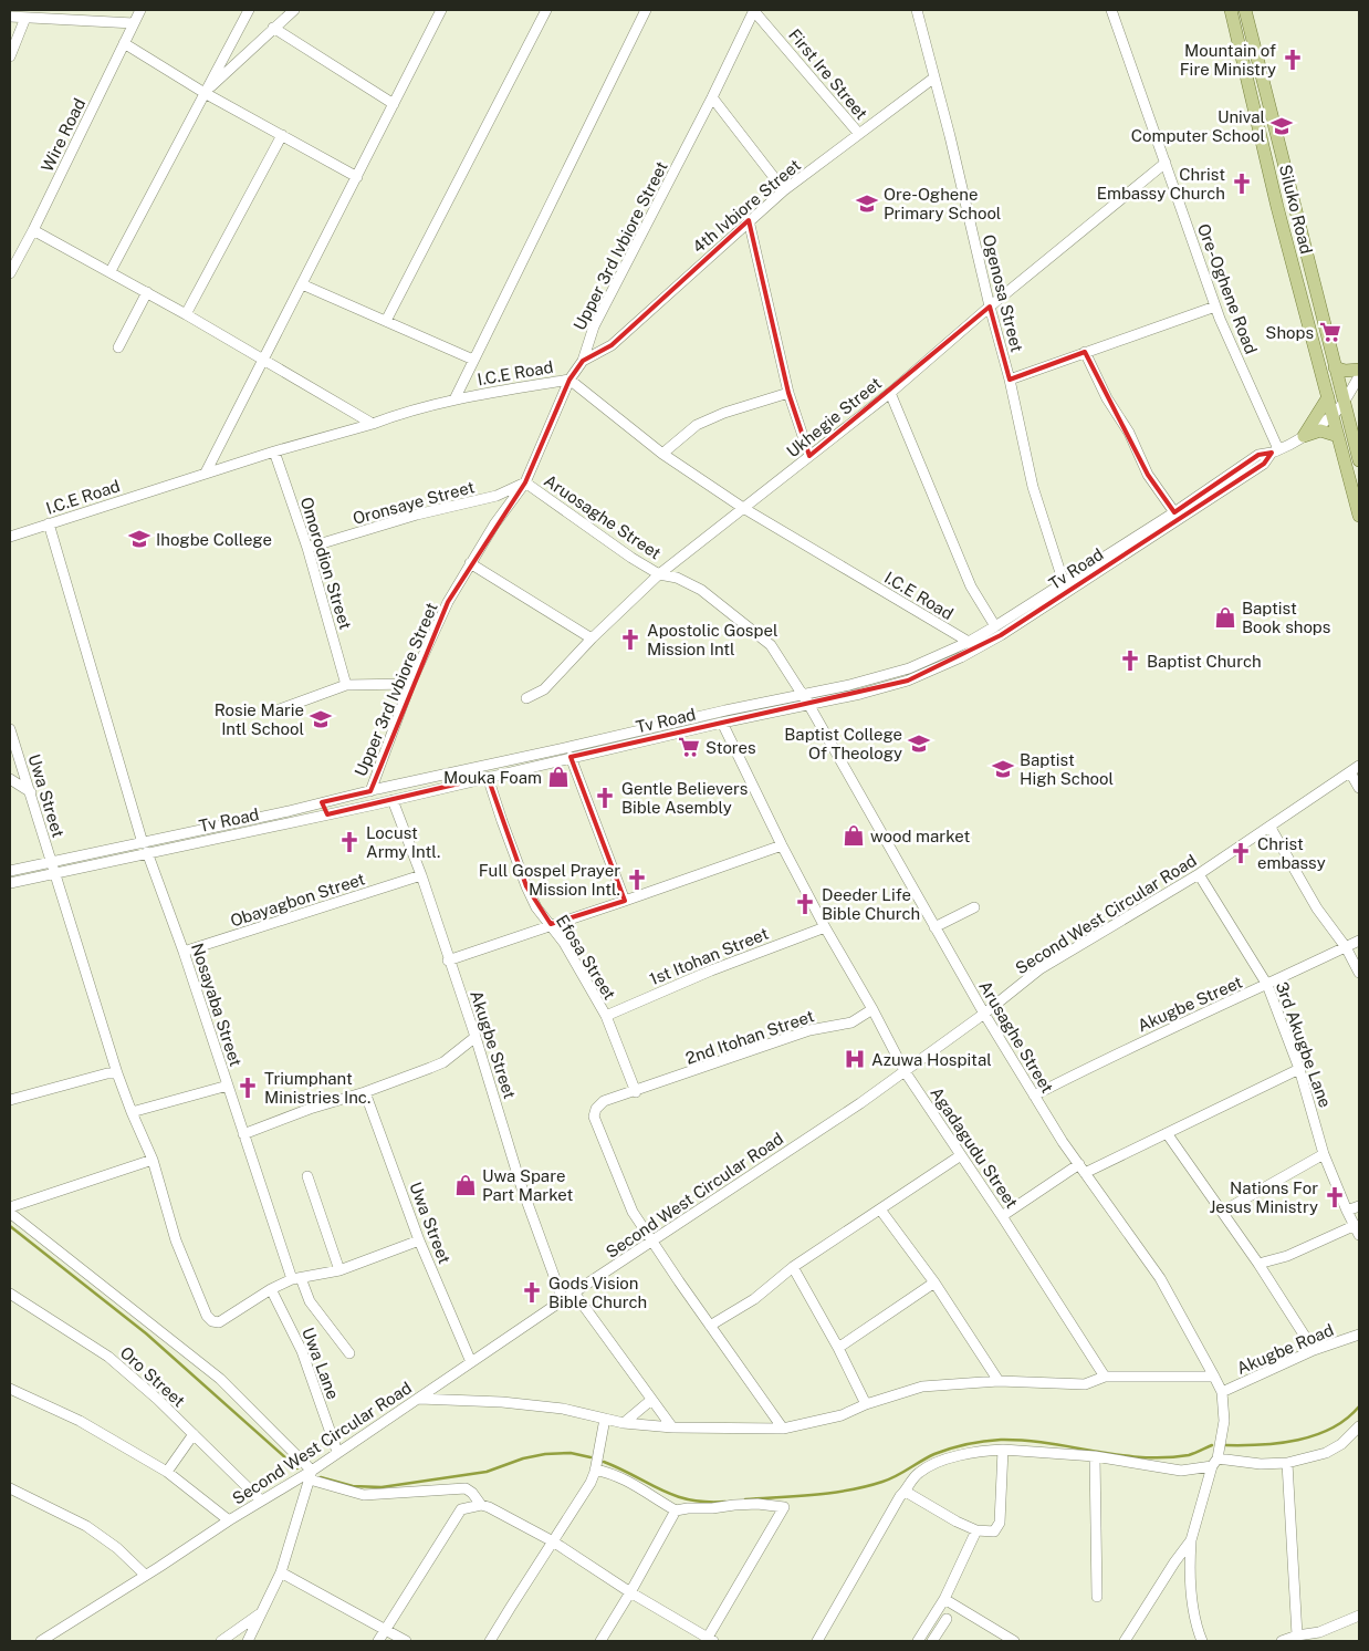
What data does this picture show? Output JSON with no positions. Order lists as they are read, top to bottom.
{
  "streets": {
    "main road": ["Siluko Road"],
    "street": [
      "First Ire Street",
      "Wire Road",
      "4th Ivbiore Street",
      "Upper 3rd Ivbiore Street",
      "Ore-Oghene Road",
      "Ogenosa Street",
      "I.C.E Road",
      "Ukhegie Street",
      "Oronsaye Street",
      "Aruosaghe Street",
      "Omorodion Street",
      "Tv Road",
      "Uwa Street",
      "Obayagbon Street",
      "Second West Circular Road",
      "1st Itohan Street",
      "Efosa Street",
      "Akugbe Street",
      "Nosayaba Street",
      "2nd Itohan Street",
      "Arusaghe Street",
      "3rd Akugbe Lane",
      "Agadagudu Street",
      "Akugbe Road",
      "Uwa Lane",
      "Oro Street"
    ]
  },
  "crossings": [
    ["First Ire Street", "4th Ivbiore Street"],
    ["First Ire Street", "Upper 3rd Ivbiore Street"],
    ["4th Ivbiore Street", "Upper 3rd Ivbiore Street"],
    ["4th Ivbiore Street", "Ogenosa Street"],
    ["Siluko Road", "Tv Road"],
    ["Upper 3rd Ivbiore Street", "I.C.E Road"],
    ["Upper 3rd Ivbiore Street", "Oronsaye Street"],
    ["Upper 3rd Ivbiore Street", "Aruosaghe Street"],
    ["Upper 3rd Ivbiore Street", "Tv Road"],
    ["Ore-Oghene Road", "Ukhegie Street"],
    ["Ore-Oghene Road", "Tv Road"],
    ["Ogenosa Street", "Ukhegie Street"],
    ["Ogenosa Street", "Tv Road"],
    ["I.C.E Road", "Ukhegie Street"],
    ["I.C.E Road", "Omorodion Street"],
    ["I.C.E Road", "Tv Road"],
    ["I.C.E Road", "Nosayaba Street"],
    ["Ukhegie Street", "Aruosaghe Street"],
    ["Oronsaye Street", "Aruosaghe Street"],
    ["Oronsaye Street", "Omorodion Street"],
    ["Aruosaghe Street", "Tv Road"],
    ["Aruosaghe Street", "Arusaghe Street"],
    ["Tv Road", "Uwa Street"],
    ["Tv Road", "Efosa Street"],
    ["Tv Road", "Akugbe Street"],
    ["Tv Road", "Nosayaba Street"],
    ["Tv Road", "Arusaghe Street"],
    ["Tv Road", "Agadagudu Street"],
    ["Uwa Street", "Second West Circular Road"],
    ["Uwa Street", "Uwa Lane"],
    ["Obayagbon Street", "Akugbe Street"],
    ["Obayagbon Street", "Nosayaba Street"],
    ["Second West Circular Road", "Akugbe Street"],
    ["Second West Circular Road", "2nd Itohan Street"],
    ["Second West Circular Road", "Arusaghe Street"],
    ["Second West Circular Road", "3rd Akugbe Lane"],
    ["Second West Circular Road", "Agadagudu Street"],
    ["Second West Circular Road", "Uwa Lane"],
    ["Second West Circular Road", "Oro Street"],
    ["1st Itohan Street", "Efosa Street"],
    ["1st Itohan Street", "Agadagudu Street"],
    ["Efosa Street", "2nd Itohan Street"],
    ["Akugbe Street", "Arusaghe Street"],
    ["Akugbe Street", "3rd Akugbe Lane"],
    ["2nd Itohan Street", "Agadagudu Street"],
    ["Arusaghe Street", "Akugbe Road"]
  ],
  "places": {
    "church": [
      "Mountain of Fire Ministry",
      "Christ Embassy Church",
      "Apostolic Gospel Mission Intl",
      "Baptist Church",
      "Gentle Believers Bible Asembly",
      "Locust Army Intl.",
      "Christ embassy",
      "Full Gospel Prayer Mission Intl.",
      "Deeder Life Bible Church",
      "Triumphant Ministries Inc.",
      "Nations For Jesus Ministry",
      "Gods Vision Bible Church"
    ],
    "school or university": [
      "Unival Computer School",
      "Ore-Oghene Primary School",
      "Ihogbe College",
      "Rosie Marie Intl School",
      "Baptist College Of Theology",
      "Baptist High School"
    ],
    "supermarket": ["Shops", "Stores"],
    "shop": [
      "Baptist Book shops",
      "Mouka Foam",
      "wood market",
      "Uwa Spare Part Market"
    ],
    "hospital": ["Azuwa Hospital"]
  }
}
